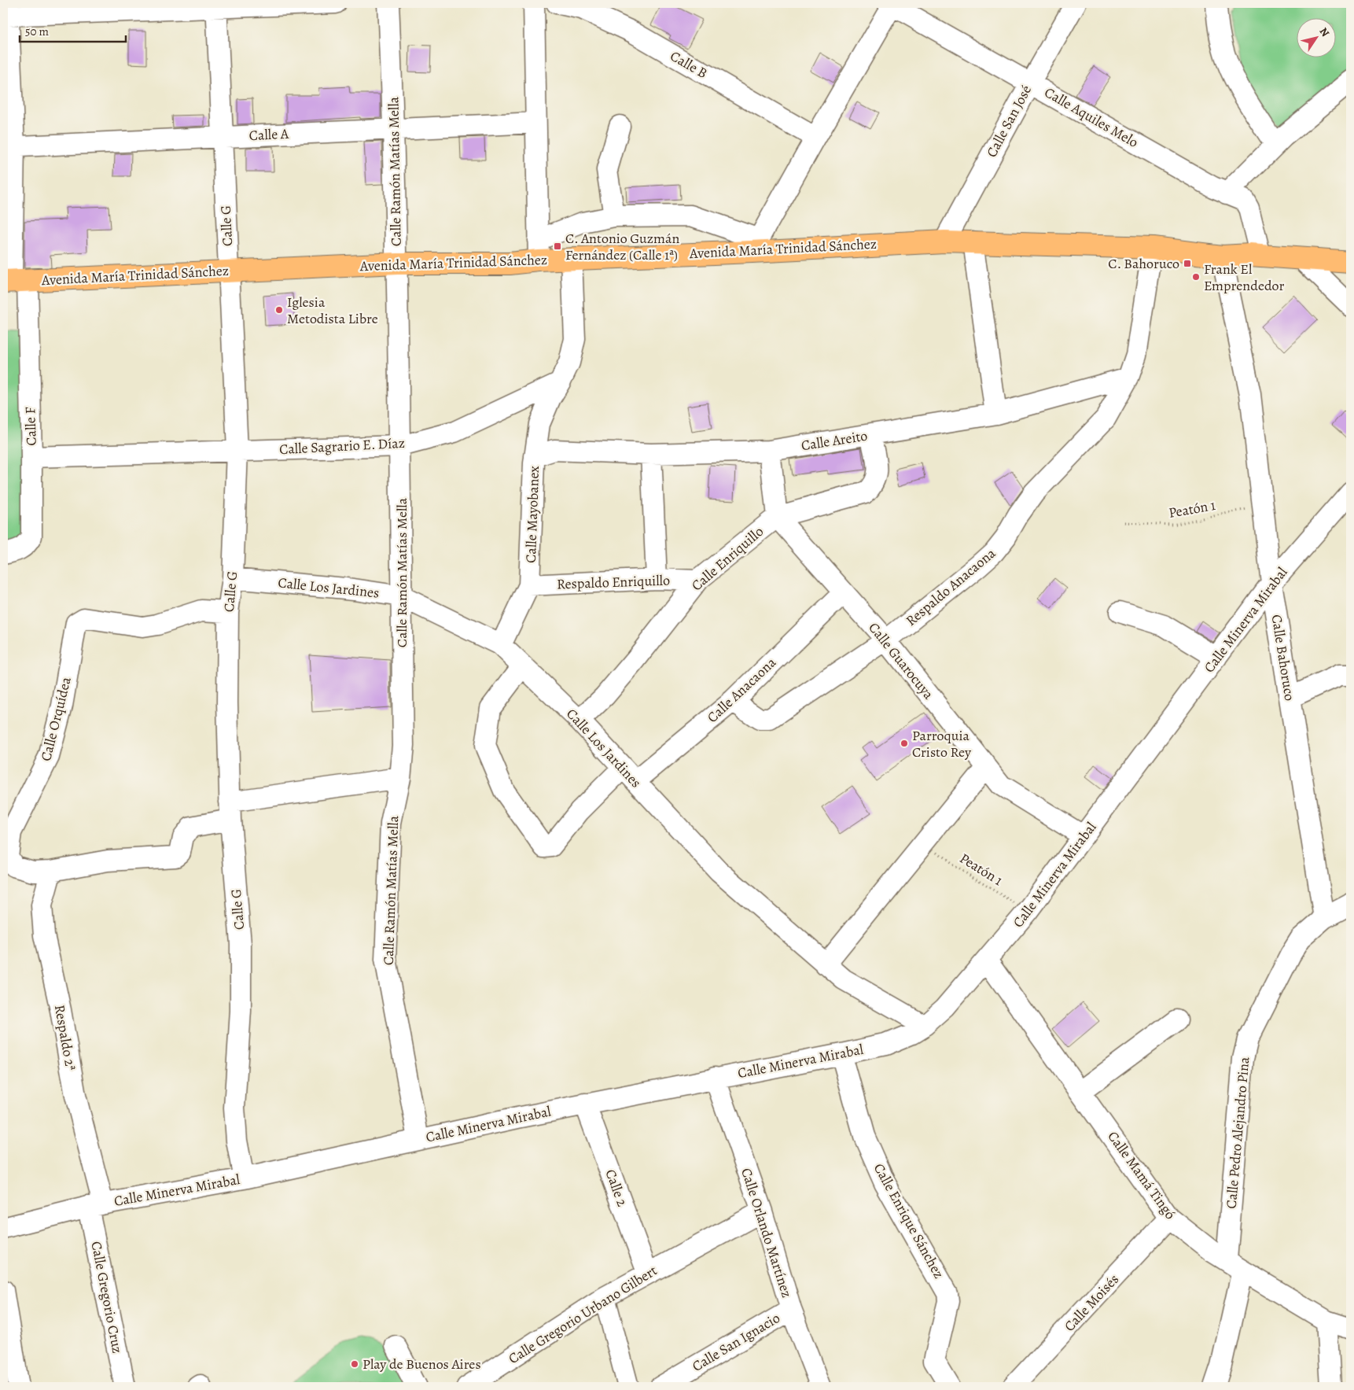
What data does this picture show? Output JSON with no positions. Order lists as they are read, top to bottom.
{
  "streets": {
    "main road": ["Avenida María Trinidad Sánchez"],
    "street": [
      "Calle B",
      "Calle Aquiles Melo",
      "Calle San José",
      "Calle A",
      "Calle Ramón Matías Mella",
      "Calle G",
      "Calle F",
      "Calle Areito",
      "Calle Sagrario E. Díaz",
      "Calle Mayobanex",
      "Calle Enriquillo",
      "Respaldo Enriquillo",
      "Respaldo Anacaona",
      "Calle Los Jardines",
      "Calle Minerva Mirabal",
      "Calle Bahoruco",
      "Calle Guarocuya",
      "Calle Anacaona",
      "Calle Orquídea",
      "Respaldo 2ª",
      "Calle Pedro Alejandro Pina",
      "Calle Mamá Tingó",
      "Calle 2",
      "Calle Enrique Sánchez",
      "Calle Orlando Martínez",
      "Calle Gregorio Cruz",
      "Calle Moisés",
      "Calle Gregorio Urbano Gilbert",
      "Calle San Ignacio"
    ],
    "path": ["Peatón 1"]
  },
  "crossings": [
    ["Calle Aquiles Melo", "Calle San José"],
    ["Calle Aquiles Melo", "Avenida María Trinidad Sánchez"],
    ["Calle San José", "Avenida María Trinidad Sánchez"],
    ["Calle A", "Calle Ramón Matías Mella"],
    ["Calle A", "Calle G"],
    ["Calle A", "Calle F"],
    ["Calle Ramón Matías Mella", "Avenida María Trinidad Sánchez"],
    ["Calle Ramón Matías Mella", "Calle Sagrario E. Díaz"],
    ["Calle Ramón Matías Mella", "Calle Los Jardines"],
    ["Calle Ramón Matías Mella", "Calle Minerva Mirabal"],
    ["Calle G", "Avenida María Trinidad Sánchez"],
    ["Calle G", "Calle Sagrario E. Díaz"],
    ["Calle G", "Calle Los Jardines"],
    ["Calle G", "Calle Minerva Mirabal"],
    ["Calle G", "Calle Orquídea"],
    ["Avenida María Trinidad Sánchez", "Calle F"],
    ["Avenida María Trinidad Sánchez", "Respaldo Anacaona"],
    ["Avenida María Trinidad Sánchez", "Calle Bahoruco"],
    ["Calle F", "Calle Sagrario E. Díaz"],
    ["Calle Areito", "Calle Mayobanex"],
    ["Calle Areito", "Calle Enriquillo"],
    ["Calle Areito", "Respaldo Anacaona"],
    ["Calle Sagrario E. Díaz", "Calle Mayobanex"],
    ["Peatón 1", "Calle Minerva Mirabal"],
    ["Peatón 1", "Calle Bahoruco"],
    ["Calle Mayobanex", "Respaldo Enriquillo"],
    ["Calle Mayobanex", "Calle Los Jardines"],
    ["Calle Enriquillo", "Respaldo Enriquillo"],
    ["Calle Enriquillo", "Calle Los Jardines"],
    ["Calle Enriquillo", "Calle Guarocuya"],
    ["Respaldo Anacaona", "Calle Guarocuya"],
    ["Respaldo Anacaona", "Calle Anacaona"],
    ["Calle Los Jardines", "Calle Minerva Mirabal"],
    ["Calle Los Jardines", "Calle Anacaona"],
    ["Calle Minerva Mirabal", "Calle Bahoruco"],
    ["Calle Minerva Mirabal", "Calle Guarocuya"],
    ["Calle Minerva Mirabal", "Respaldo 2ª"],
    ["Calle Minerva Mirabal", "Calle Mamá Tingó"],
    ["Calle Minerva Mirabal", "Calle 2"],
    ["Calle Minerva Mirabal", "Calle Enrique Sánchez"],
    ["Calle Minerva Mirabal", "Calle Orlando Martínez"],
    ["Calle Minerva Mirabal", "Calle Gregorio Cruz"],
    ["Calle Bahoruco", "Calle Pedro Alejandro Pina"],
    ["Calle Guarocuya", "Calle Anacaona"],
    ["Calle Orquídea", "Respaldo 2ª"],
    ["Respaldo 2ª", "Calle Gregorio Cruz"],
    ["Calle Pedro Alejandro Pina", "Calle Mamá Tingó"],
    ["Calle Mamá Tingó", "Calle Moisés"],
    ["Calle 2", "Calle Gregorio Urbano Gilbert"],
    ["Calle Orlando Martínez", "Calle Gregorio Urbano Gilbert"],
    ["Calle Orlando Martínez", "Calle San Ignacio"]
  ],
  "places": {
    "transit": ["C. Antonio Guzmán Fernández (Calle 1ª)", "C. Bahoruco"],
    "other": [
      "Frank El Emprendedor",
      "Iglesia Metodista Libre",
      "Parroquia Cristo Rey",
      "Play de Buenos Aires"
    ]
  },
  "scale_bar": "50 m",
  "north": "top right"
}
